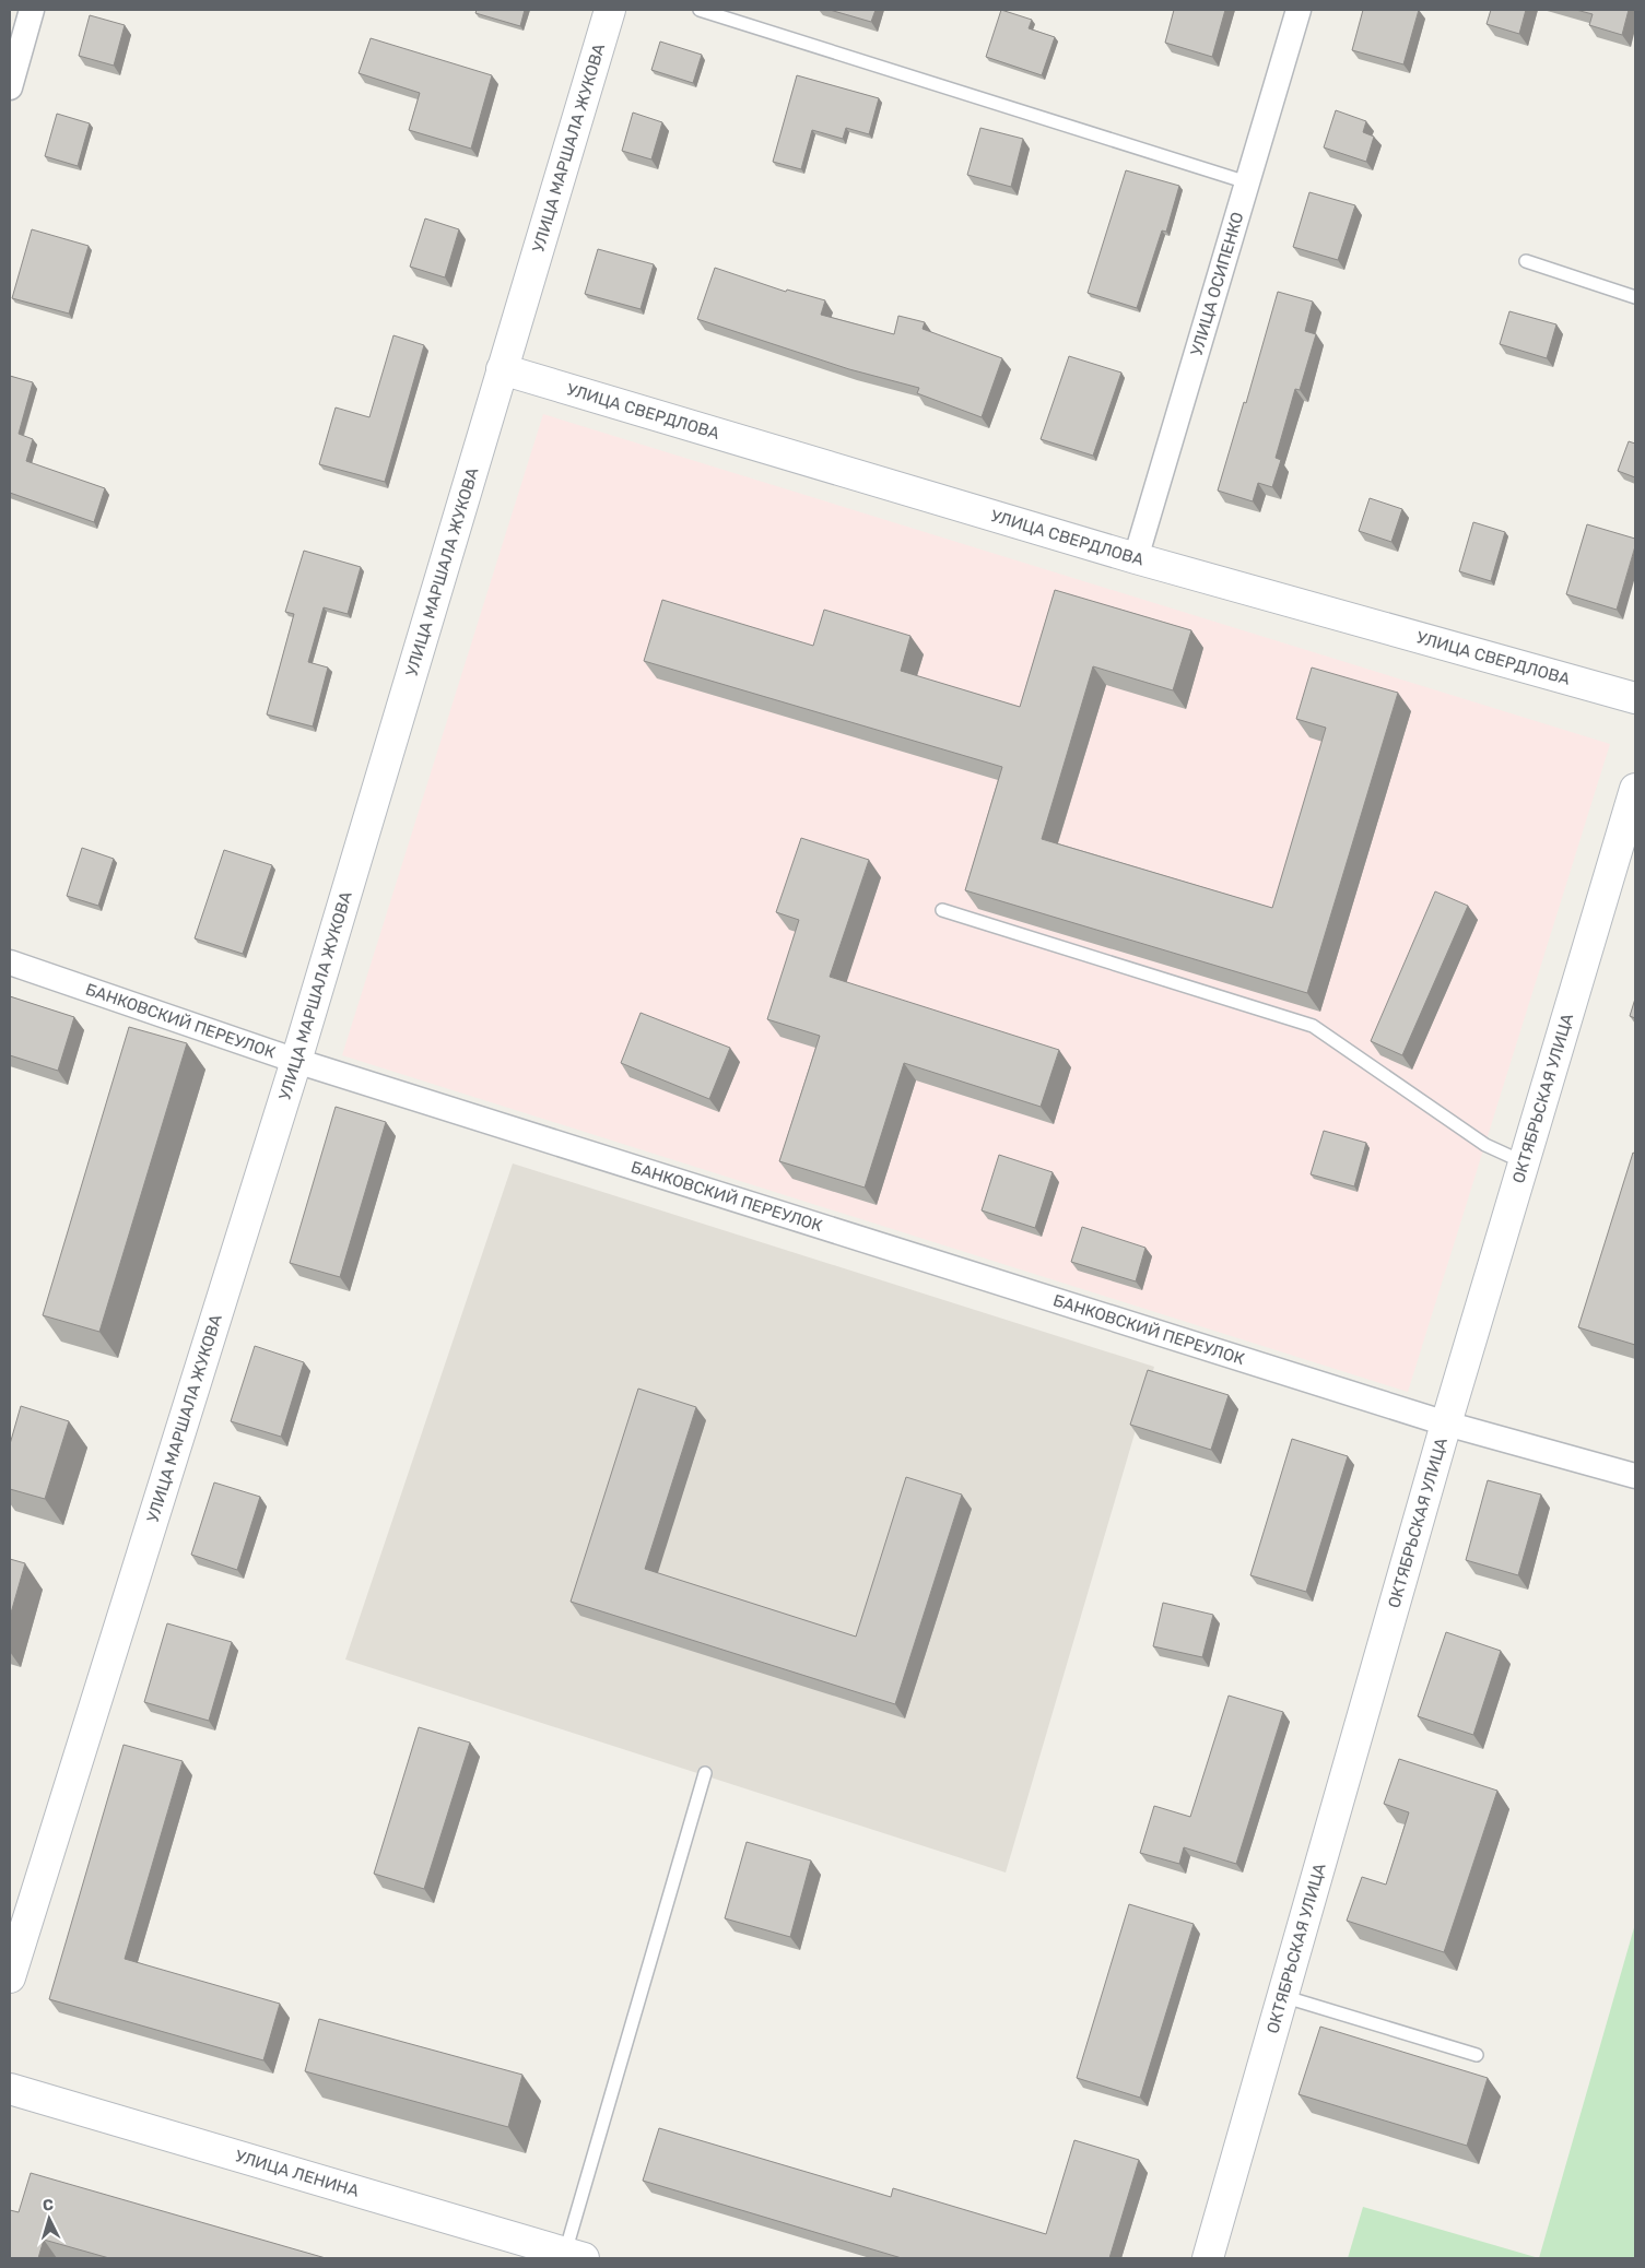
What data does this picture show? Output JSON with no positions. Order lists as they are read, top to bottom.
{
  "streets": {
    "street": [
      "УЛИЦА МАРШАЛА ЖУКОВА",
      "УЛИЦА ОСИПЕНКО",
      "УЛИЦА СВЕРДЛОВА",
      "БАНКОВСКИЙ ПЕРЕУЛОК",
      "ОКТЯБРЬСКАЯ УЛИЦА",
      "УЛИЦА ЛЕНИНА"
    ]
  },
  "crossings": [
    ["УЛИЦА МАРШАЛА ЖУКОВА", "УЛИЦА СВЕРДЛОВА"],
    ["УЛИЦА МАРШАЛА ЖУКОВА", "БАНКОВСКИЙ ПЕРЕУЛОК"],
    ["УЛИЦА ОСИПЕНКО", "УЛИЦА СВЕРДЛОВА"],
    ["БАНКОВСКИЙ ПЕРЕУЛОК", "ОКТЯБРЬСКАЯ УЛИЦА"]
  ],
  "north": "top"
}
